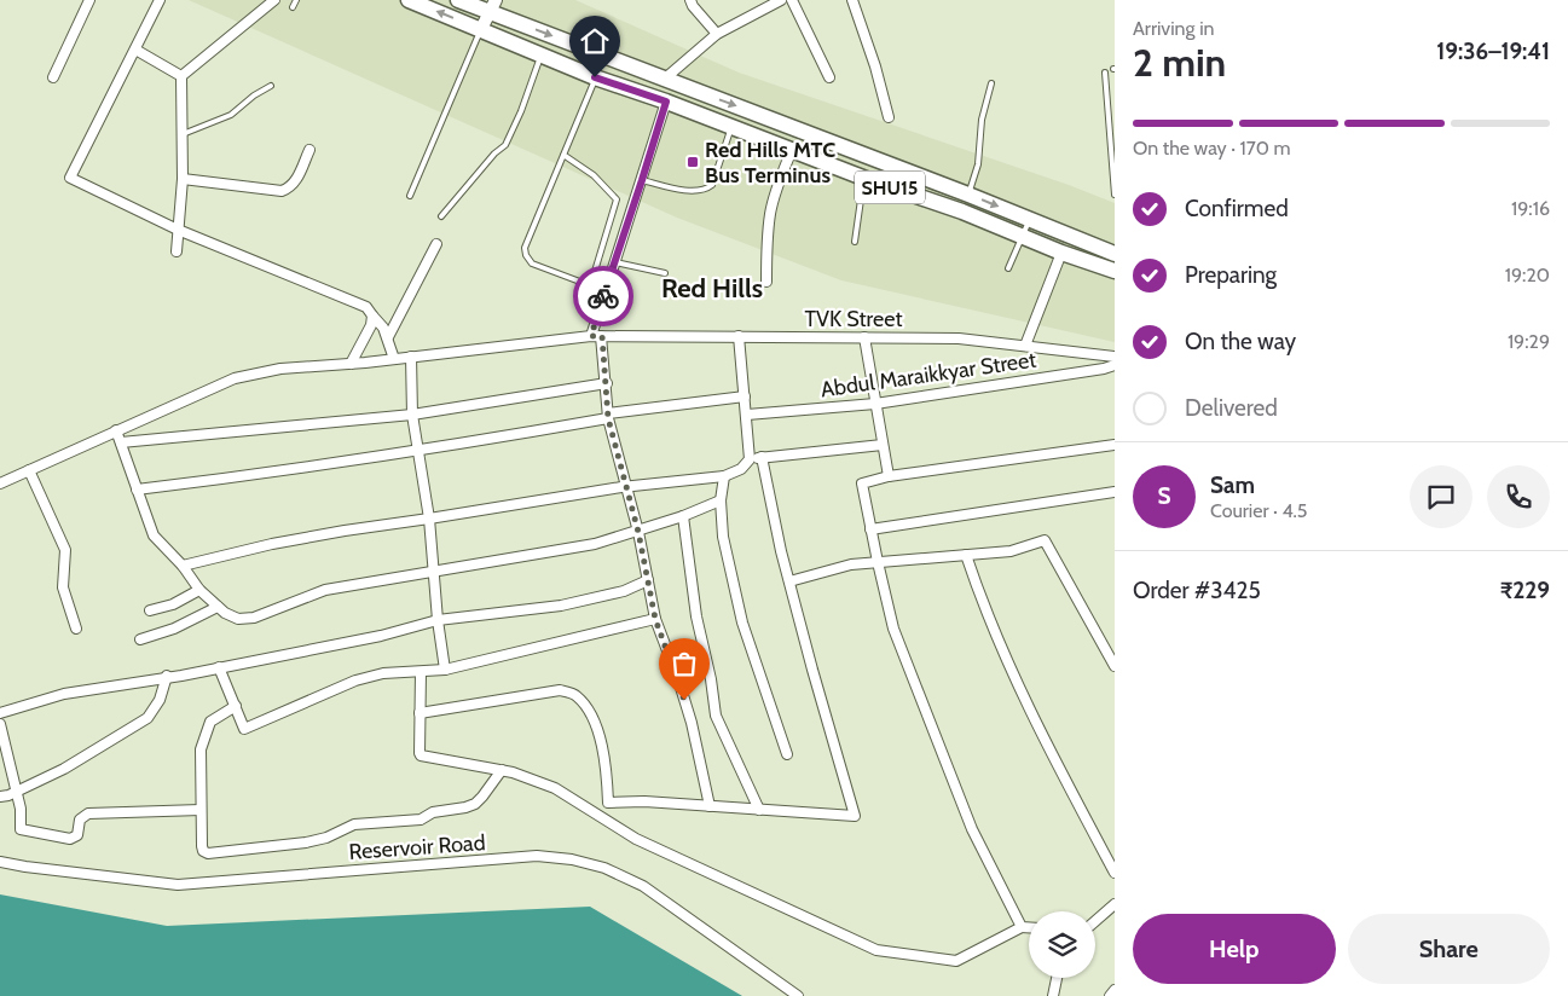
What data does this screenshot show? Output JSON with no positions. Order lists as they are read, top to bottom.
{
  "streets": {
    "main road": ["SHU15"],
    "street": ["TVK Street", "Abdul Maraikkyar Street", "Reservoir Road"]
  },
  "districts": ["Red Hills"],
  "places": {
    "transit": ["Red Hills MTC Bus Terminus"]
  },
  "page": {
    "heading": ["2 min", "Arriving in", "19:36–19:41"],
    "panel": [
      "Sam",
      "Courier · 4.5",
      "Order #3425",
      "₹229"
    ],
    "bar": "On the way · 170 m",
    "list": [
      ["Confirmed", "19:16"],
      ["Preparing", "19:20"],
      ["On the way", "19:29"],
      "Delivered"
    ],
    "round": "S",
    "buttons": ["Help", "Share"]
  }
}
